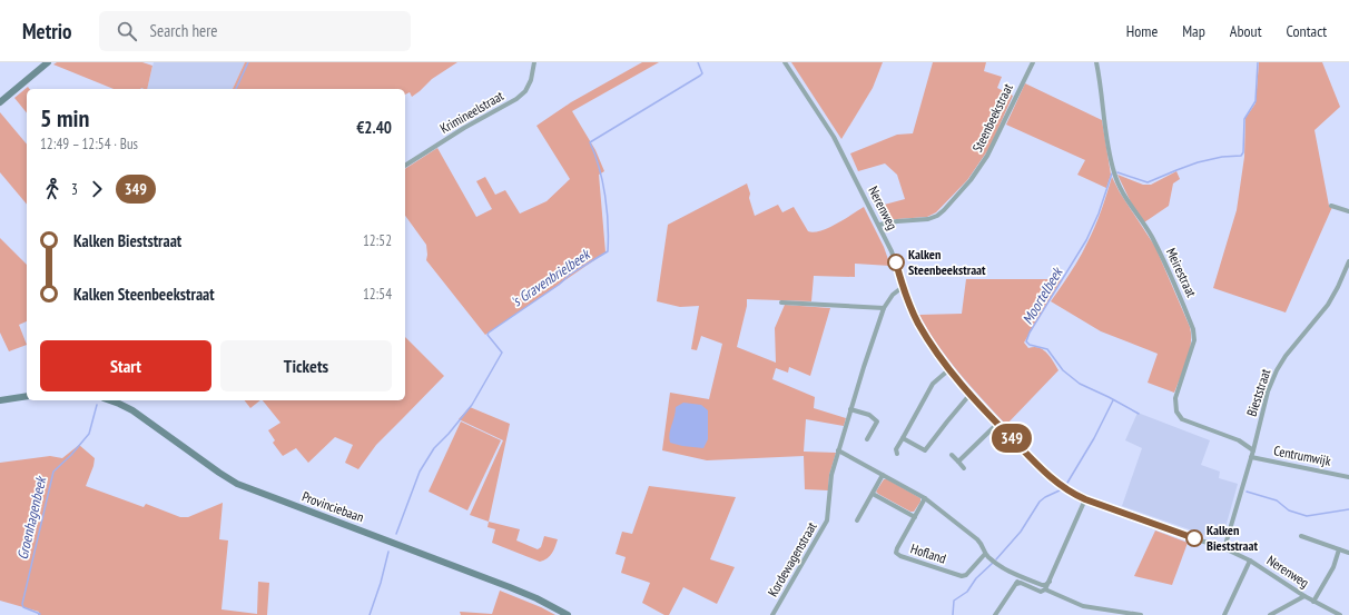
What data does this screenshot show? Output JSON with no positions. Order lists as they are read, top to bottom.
{
  "streets": {
    "main road": ["Provinciebaan"],
    "street": [
      "Krimineelstraat",
      "Steenbeekstraat",
      "Nerenweg",
      "Meirestraat",
      "Bieststraat",
      "Centrumwijk",
      "Hofland",
      "Kordewagenstraat"
    ]
  },
  "crossings": [
    ["Steenbeekstraat", "Nerenweg"],
    ["Nerenweg", "Bieststraat"],
    ["Nerenweg", "Kordewagenstraat"],
    ["Meirestraat", "Bieststraat"],
    ["Bieststraat", "Centrumwijk"]
  ],
  "water": ["'s Gravenbrielbeek", "Moortelbeek", "Groenhagenbeek"],
  "places": ["Kalken Steenbeekstraat", "Kalken Bieststraat"],
  "lines": ["bus line 349"],
  "page": {
    "header": "Metrio",
    "search": "Search here",
    "nav": [
      "Home",
      "Map",
      "About",
      "Contact"
    ],
    "on_map": "349",
    "heading": ["5 min", "12:49 – 12:54 · Bus", "€2.40"],
    "legs": ["3", "349"],
    "list": [
      {
        "name": "Kalken Bieststraat",
        "value": "12:52"
      },
      {
        "name": "Kalken Steenbeekstraat",
        "value": "12:54"
      }
    ],
    "buttons": ["Start", "Tickets"]
  }
}
